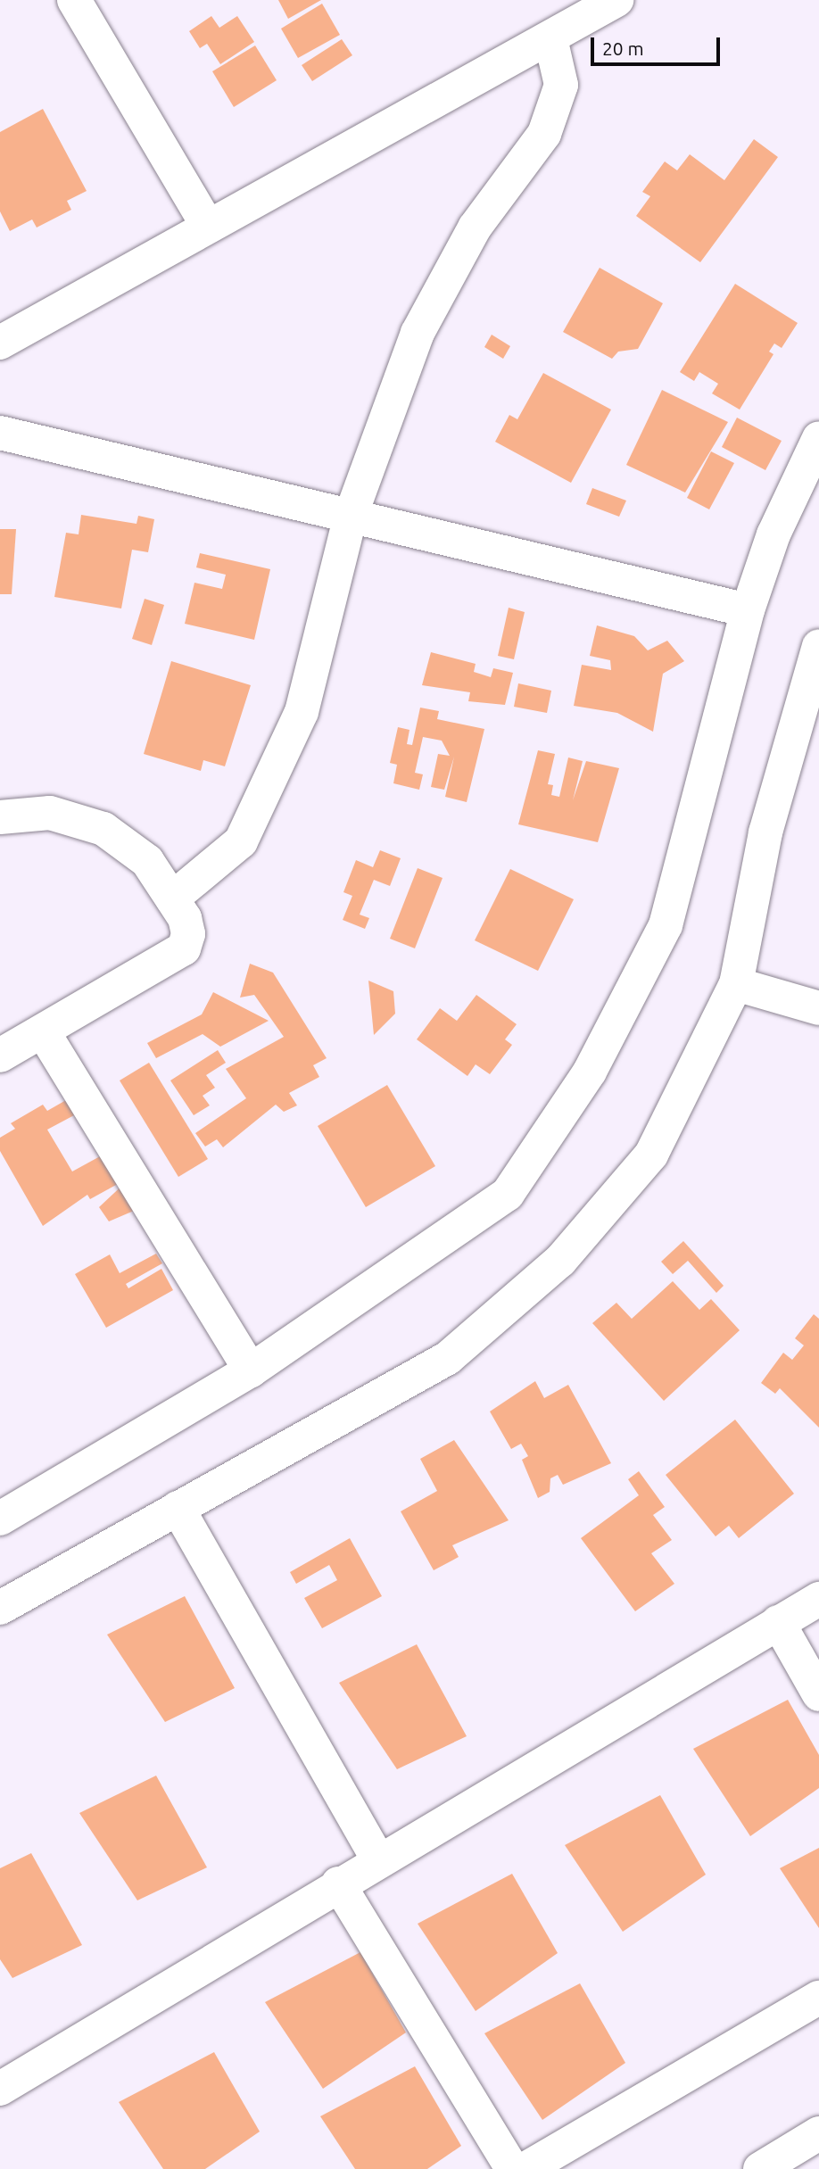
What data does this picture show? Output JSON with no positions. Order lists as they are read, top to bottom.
{
  "scale_bar": "20 m"
}
